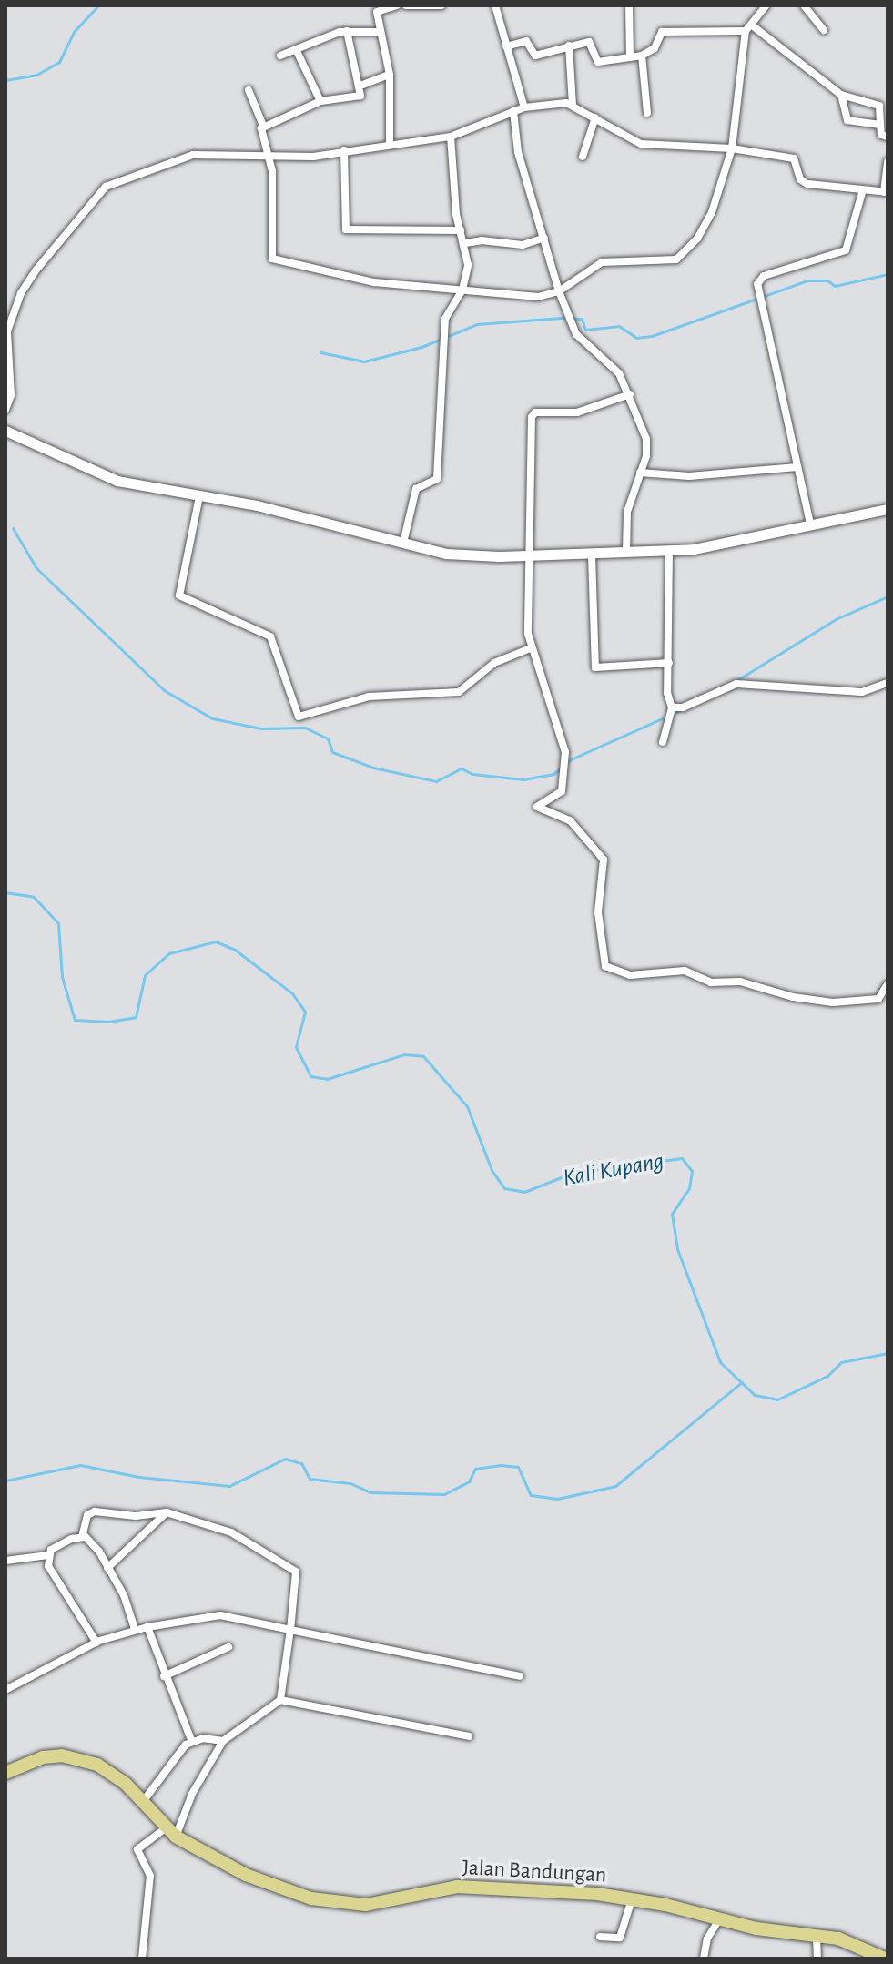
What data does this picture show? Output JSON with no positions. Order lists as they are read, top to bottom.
{
  "streets": {
    "main road": ["Jalan Bandungan"]
  },
  "water": ["Kali Kupang"]
}
